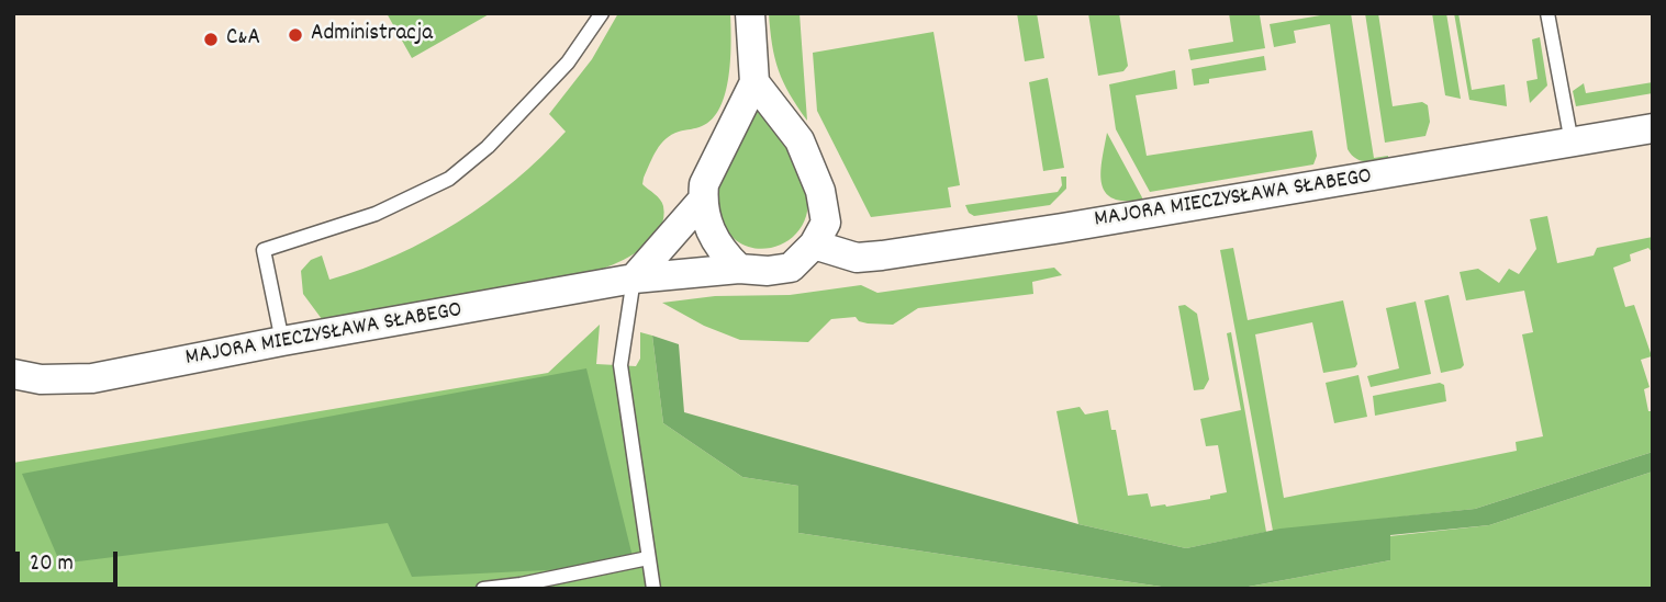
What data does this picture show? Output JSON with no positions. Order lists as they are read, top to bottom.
{
  "streets": {
    "street": ["MAJORA MIECZYSŁAWA SŁABEGO"]
  },
  "places": ["Administracja", "C&A"],
  "scale_bar": "20 m"
}
